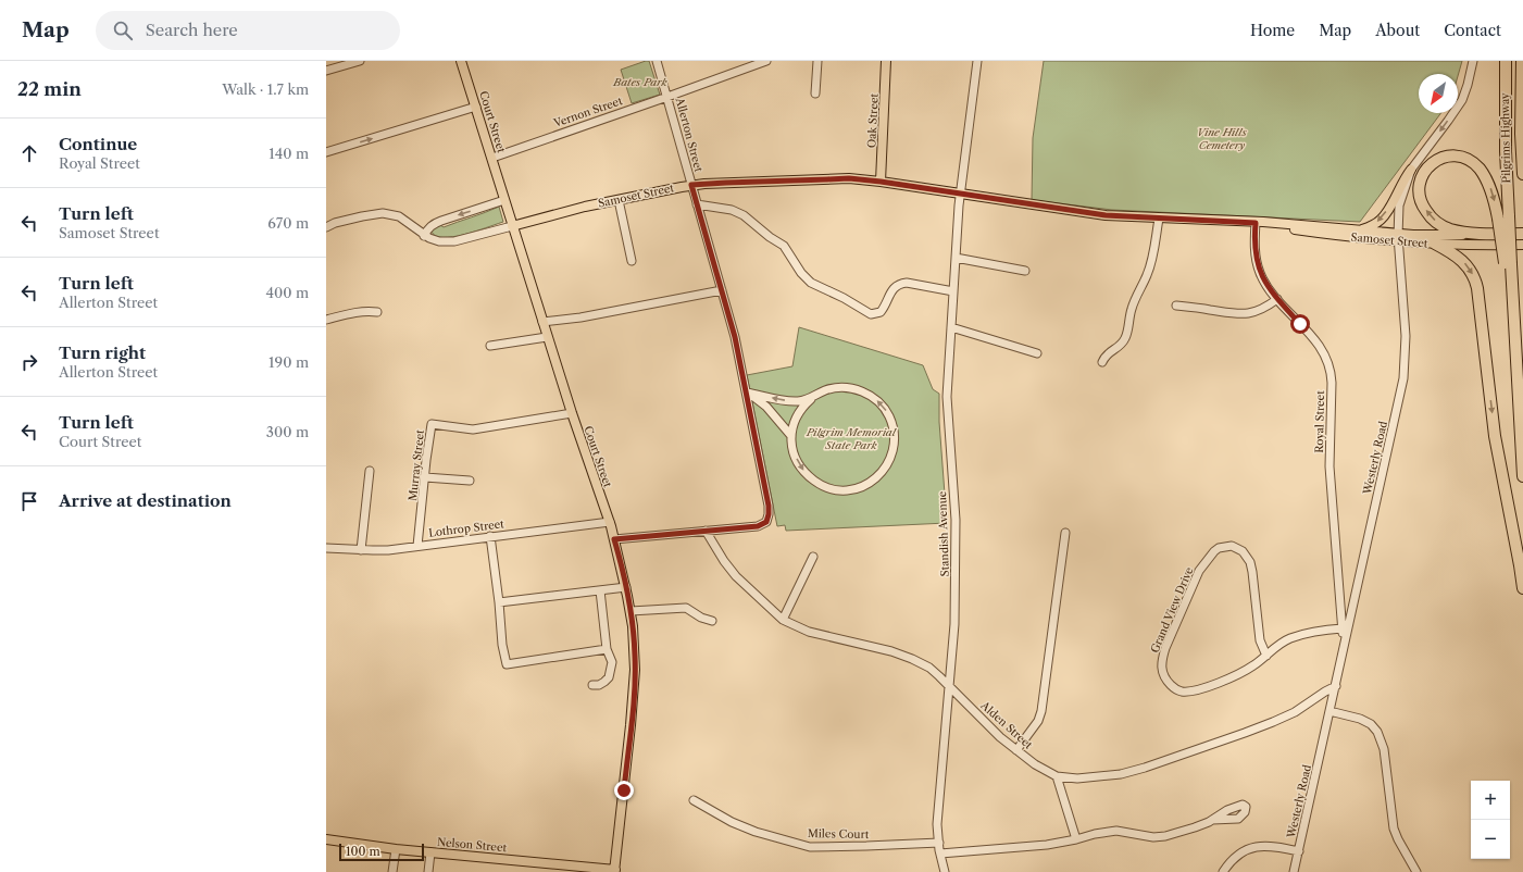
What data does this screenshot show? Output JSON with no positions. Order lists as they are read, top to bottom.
{
  "streets": {
    "highway": ["Pilgrims Highway", "Samoset Street"],
    "main road": ["Oak Street", "Court Street", "Nelson Street"],
    "street": [
      "Vernon Street",
      "Allerton Street",
      "Royal Street",
      "Westerly Road",
      "Murray Street",
      "Lothrop Street",
      "Standish Avenue",
      "Grand View Drive",
      "Alden Street",
      "Miles Court"
    ]
  },
  "crossings": [
    ["Vernon Street", "Court Street"],
    ["Vernon Street", "Allerton Street"],
    ["Oak Street", "Samoset Street"],
    ["Court Street", "Allerton Street"],
    ["Court Street", "Samoset Street"],
    ["Court Street", "Murray Street"],
    ["Court Street", "Lothrop Street"],
    ["Court Street", "Nelson Street"],
    ["Allerton Street", "Samoset Street"],
    ["Allerton Street", "Alden Street"],
    ["Samoset Street", "Royal Street"],
    ["Samoset Street", "Westerly Road"],
    ["Samoset Street", "Standish Avenue"],
    ["Royal Street", "Westerly Road"],
    ["Royal Street", "Grand View Drive"],
    ["Westerly Road", "Alden Street"],
    ["Murray Street", "Lothrop Street"],
    ["Standish Avenue", "Alden Street"],
    ["Standish Avenue", "Miles Court"]
  ],
  "parks": ["Bates Park", "Vine Hills Cemetery", "Pilgrim Memorial State Park"],
  "scale_bar": "100 m",
  "north": "bottom left",
  "page": {
    "header": "Map",
    "search": "Search here",
    "nav": [
      "Home",
      "Map",
      "About",
      "Contact"
    ],
    "heading": ["22 min", "Walk · 1.7 km"],
    "list": [
      ["Continue", "Royal Street", "140 m"],
      ["Turn left", "Samoset Street", "670 m"],
      ["Turn left", "Allerton Street", "400 m"],
      ["Turn right", "Allerton Street", "190 m"],
      ["Turn left", "Court Street", "300 m"],
      "Arrive at destination"
    ],
    "map_buttons": ["+", "−"],
    "scale": "100 m"
  }
}
